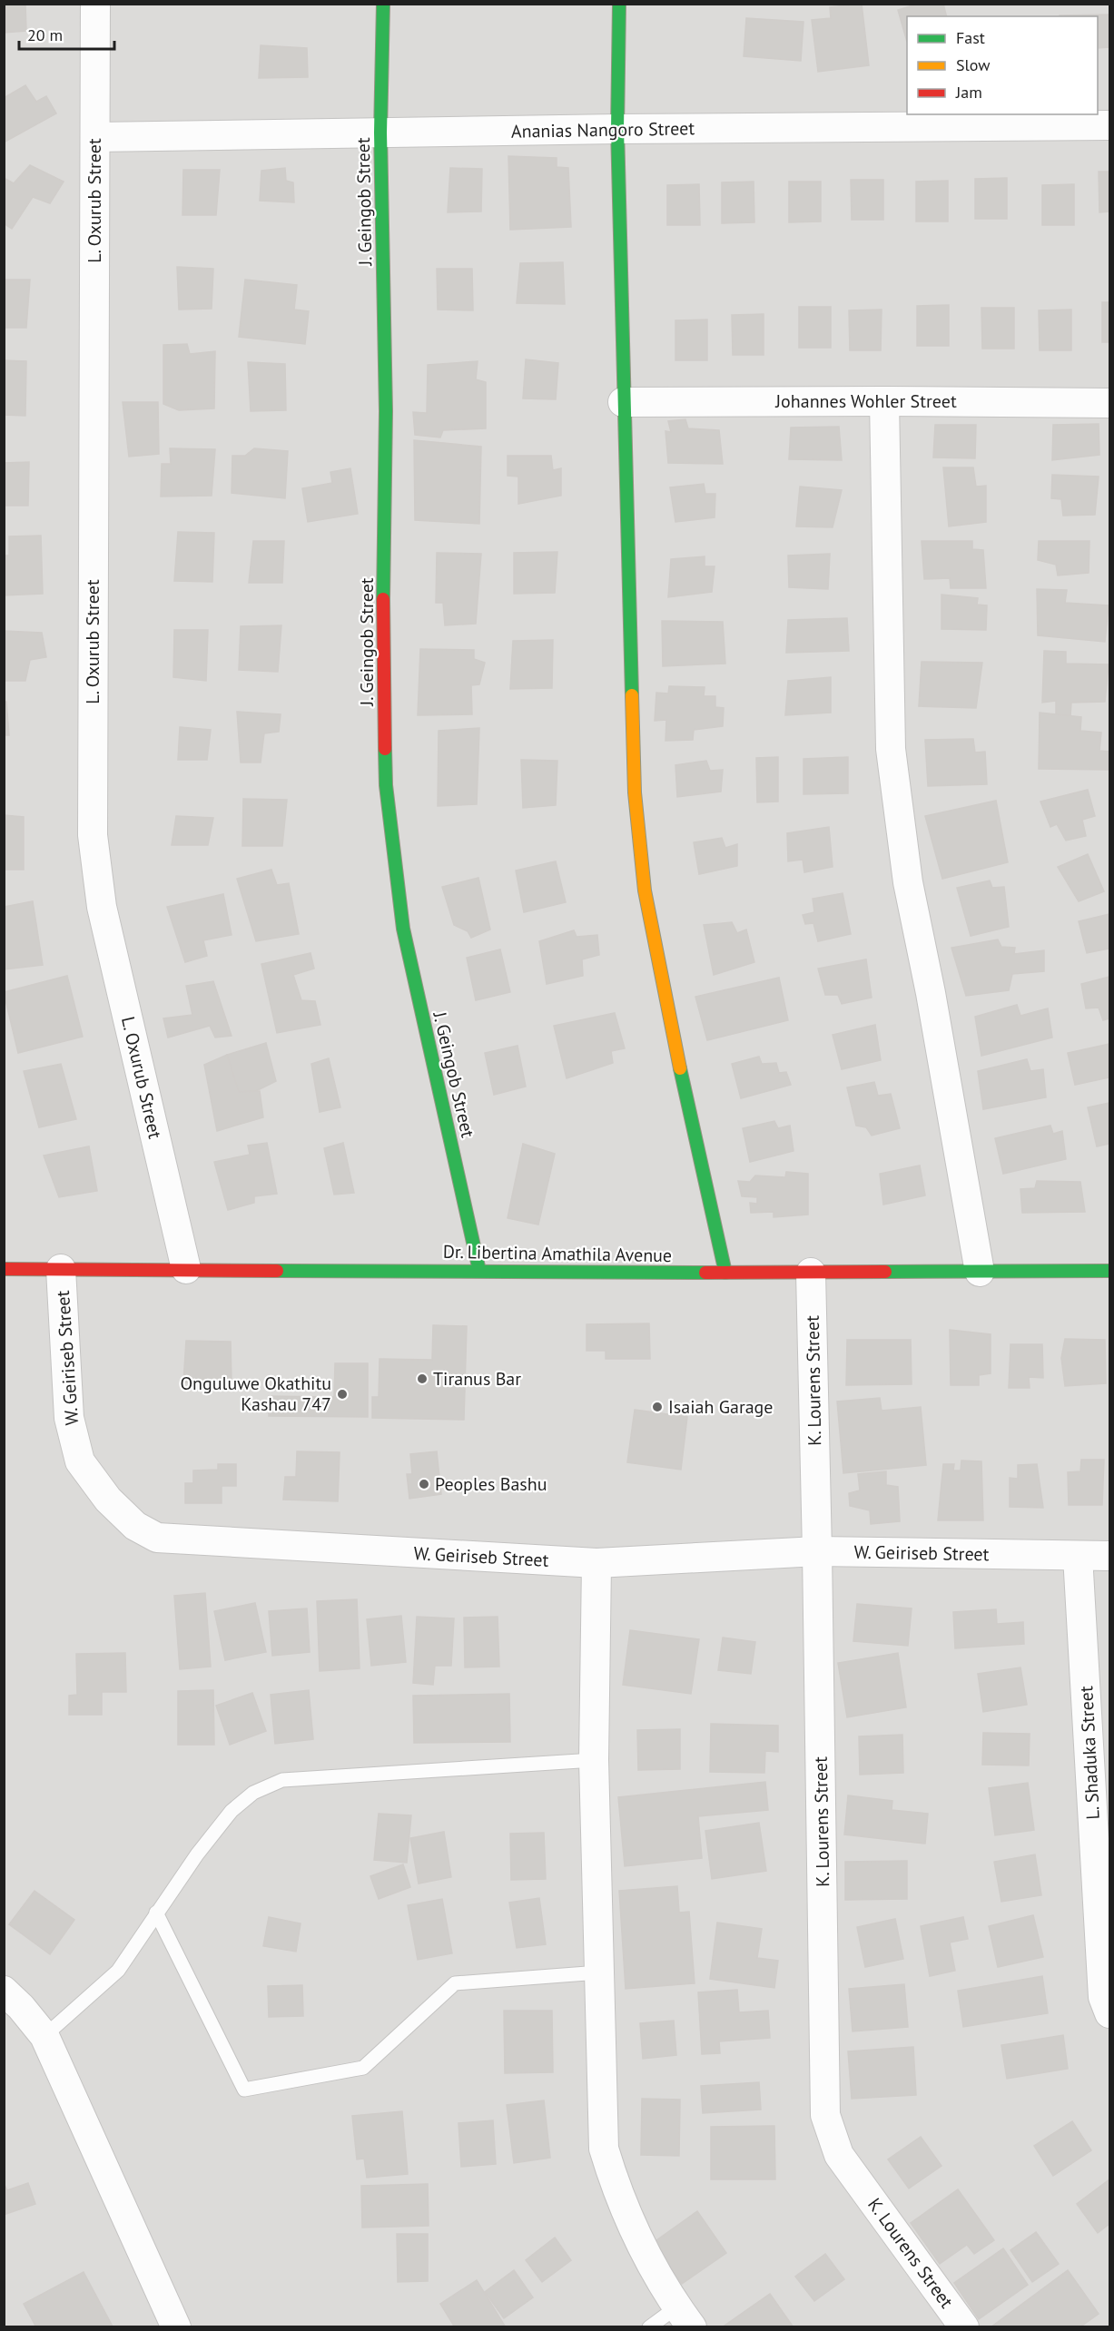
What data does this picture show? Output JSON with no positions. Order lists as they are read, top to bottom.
{
  "streets": {
    "street": [
      "Ananias Nangoro Street",
      "L. Oxurub Street",
      "J. Geingob Street",
      "Johannes Wohler Street",
      "Dr. Libertina Amathila Avenue",
      "W. Geiriseb Street",
      "K. Lourens Street",
      "L. Shaduka Street"
    ]
  },
  "crossings": [
    ["Ananias Nangoro Street", "L. Oxurub Street"],
    ["Ananias Nangoro Street", "J. Geingob Street"],
    ["L. Oxurub Street", "Dr. Libertina Amathila Avenue"],
    ["J. Geingob Street", "Dr. Libertina Amathila Avenue"],
    ["Dr. Libertina Amathila Avenue", "W. Geiriseb Street"],
    ["Dr. Libertina Amathila Avenue", "K. Lourens Street"],
    ["W. Geiriseb Street", "K. Lourens Street"],
    ["W. Geiriseb Street", "L. Shaduka Street"]
  ],
  "places": [
    "Tiranus Bar",
    "Onguluwe Okathitu Kashau 747",
    "Isaiah Garage",
    "Peoples Bashu"
  ],
  "legend": ["Fast", "Slow", "Jam"],
  "scale_bar": "20 m"
}
